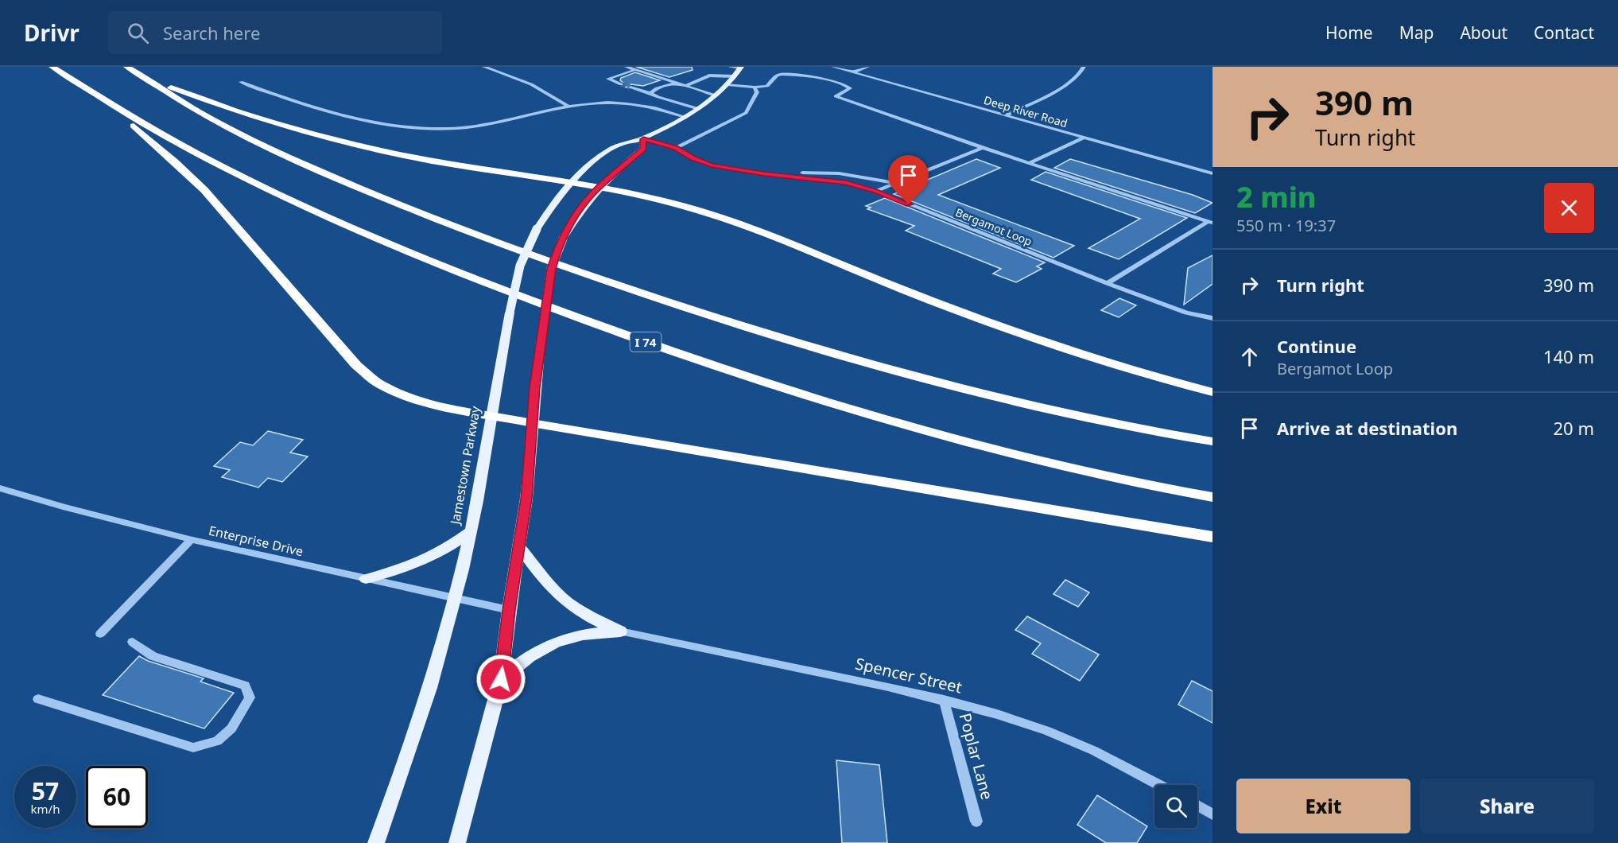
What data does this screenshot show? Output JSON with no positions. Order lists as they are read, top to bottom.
{
  "streets": {
    "highway": ["I 74"],
    "main road": ["Jamestown Parkway"],
    "street": [
      "Deep River Road",
      "Bergamot Loop",
      "Enterprise Drive",
      "Spencer Street",
      "Poplar Lane"
    ]
  },
  "crossings": [
    ["Bergamot Loop", "Jamestown Parkway"],
    ["Jamestown Parkway", "Enterprise Drive"],
    ["Spencer Street", "Poplar Lane"]
  ],
  "page": {
    "header": "Drivr",
    "search": "Search here",
    "nav": [
      "Home",
      "Map",
      "About",
      "Contact"
    ],
    "turn": ["390 m", "Turn right"],
    "heading": ["2 min", "550 m · 19:37"],
    "list": [
      {
        "name": "Turn right",
        "value": "390 m"
      },
      {
        "name": "Continue",
        "note": "Bergamot Loop",
        "value": "140 m"
      },
      {
        "name": "Arrive at destination",
        "value": "20 m"
      }
    ],
    "speed": "57 km/h",
    "limit": "60",
    "buttons": ["Exit", "Share"]
  }
}
